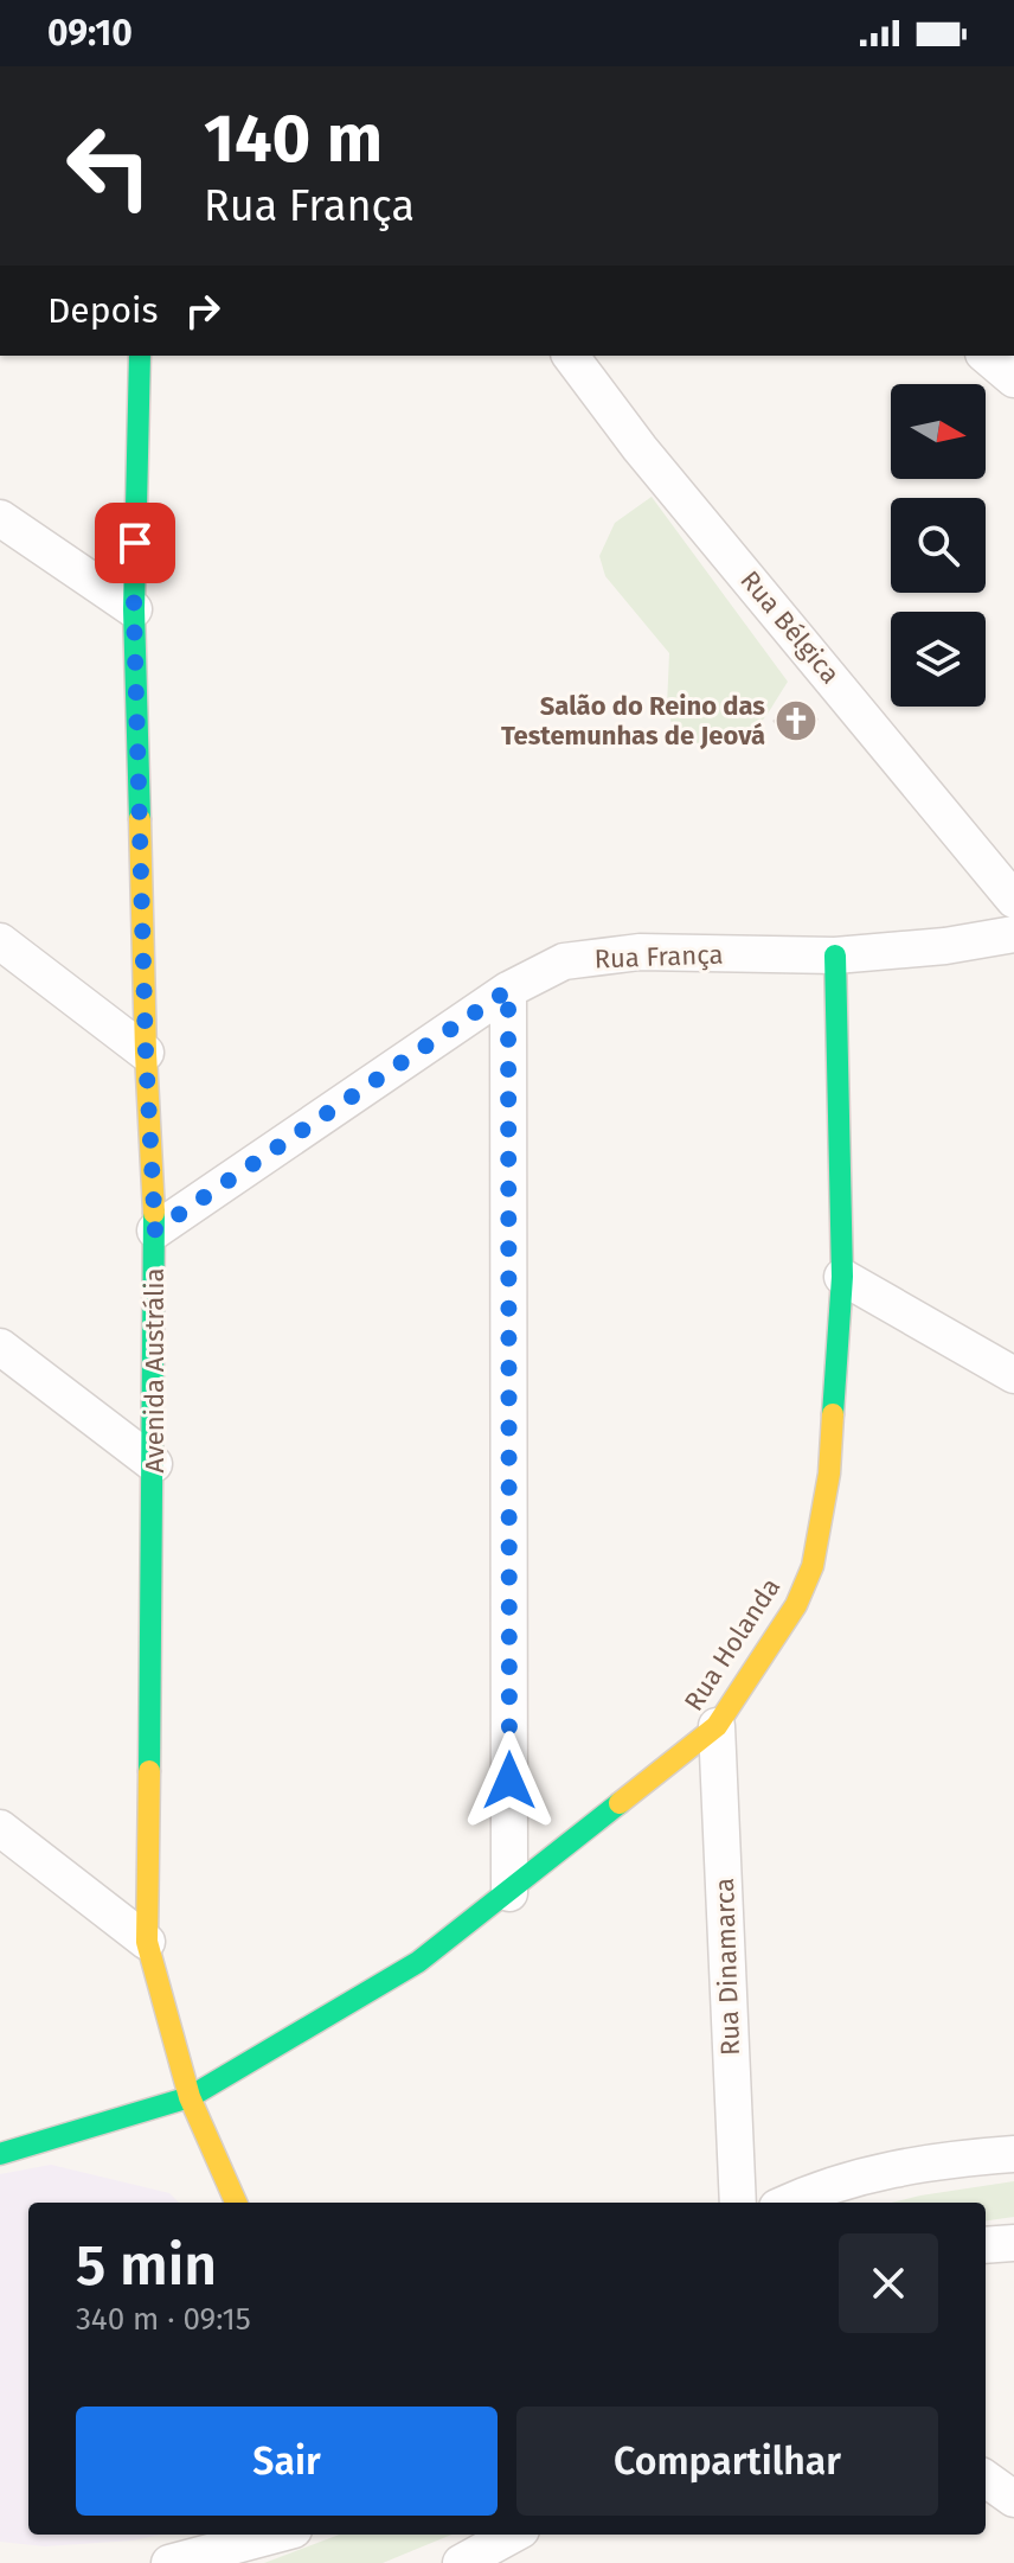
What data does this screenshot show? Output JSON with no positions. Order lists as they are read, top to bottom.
{
  "streets": {
    "street": [
      "Rua Bélgica",
      "Rua França",
      "Avenida Austrália",
      "Rua Holanda",
      "Rua Dinamarca"
    ]
  },
  "crossings": [
    ["Rua França", "Avenida Austrália"],
    ["Rua França", "Rua Holanda"],
    ["Avenida Austrália", "Rua Holanda"],
    ["Rua Holanda", "Rua Dinamarca"]
  ],
  "places": {
    "church": ["Salão do Reino das Testemunhas de Jeová"]
  },
  "north": "right",
  "page": {
    "status": "09:10",
    "turn": ["140 m", "Rua França"],
    "then": "Depois",
    "heading": ["5 min", "340 m · 09:15"],
    "buttons": ["Sair", "Compartilhar"]
  }
}
